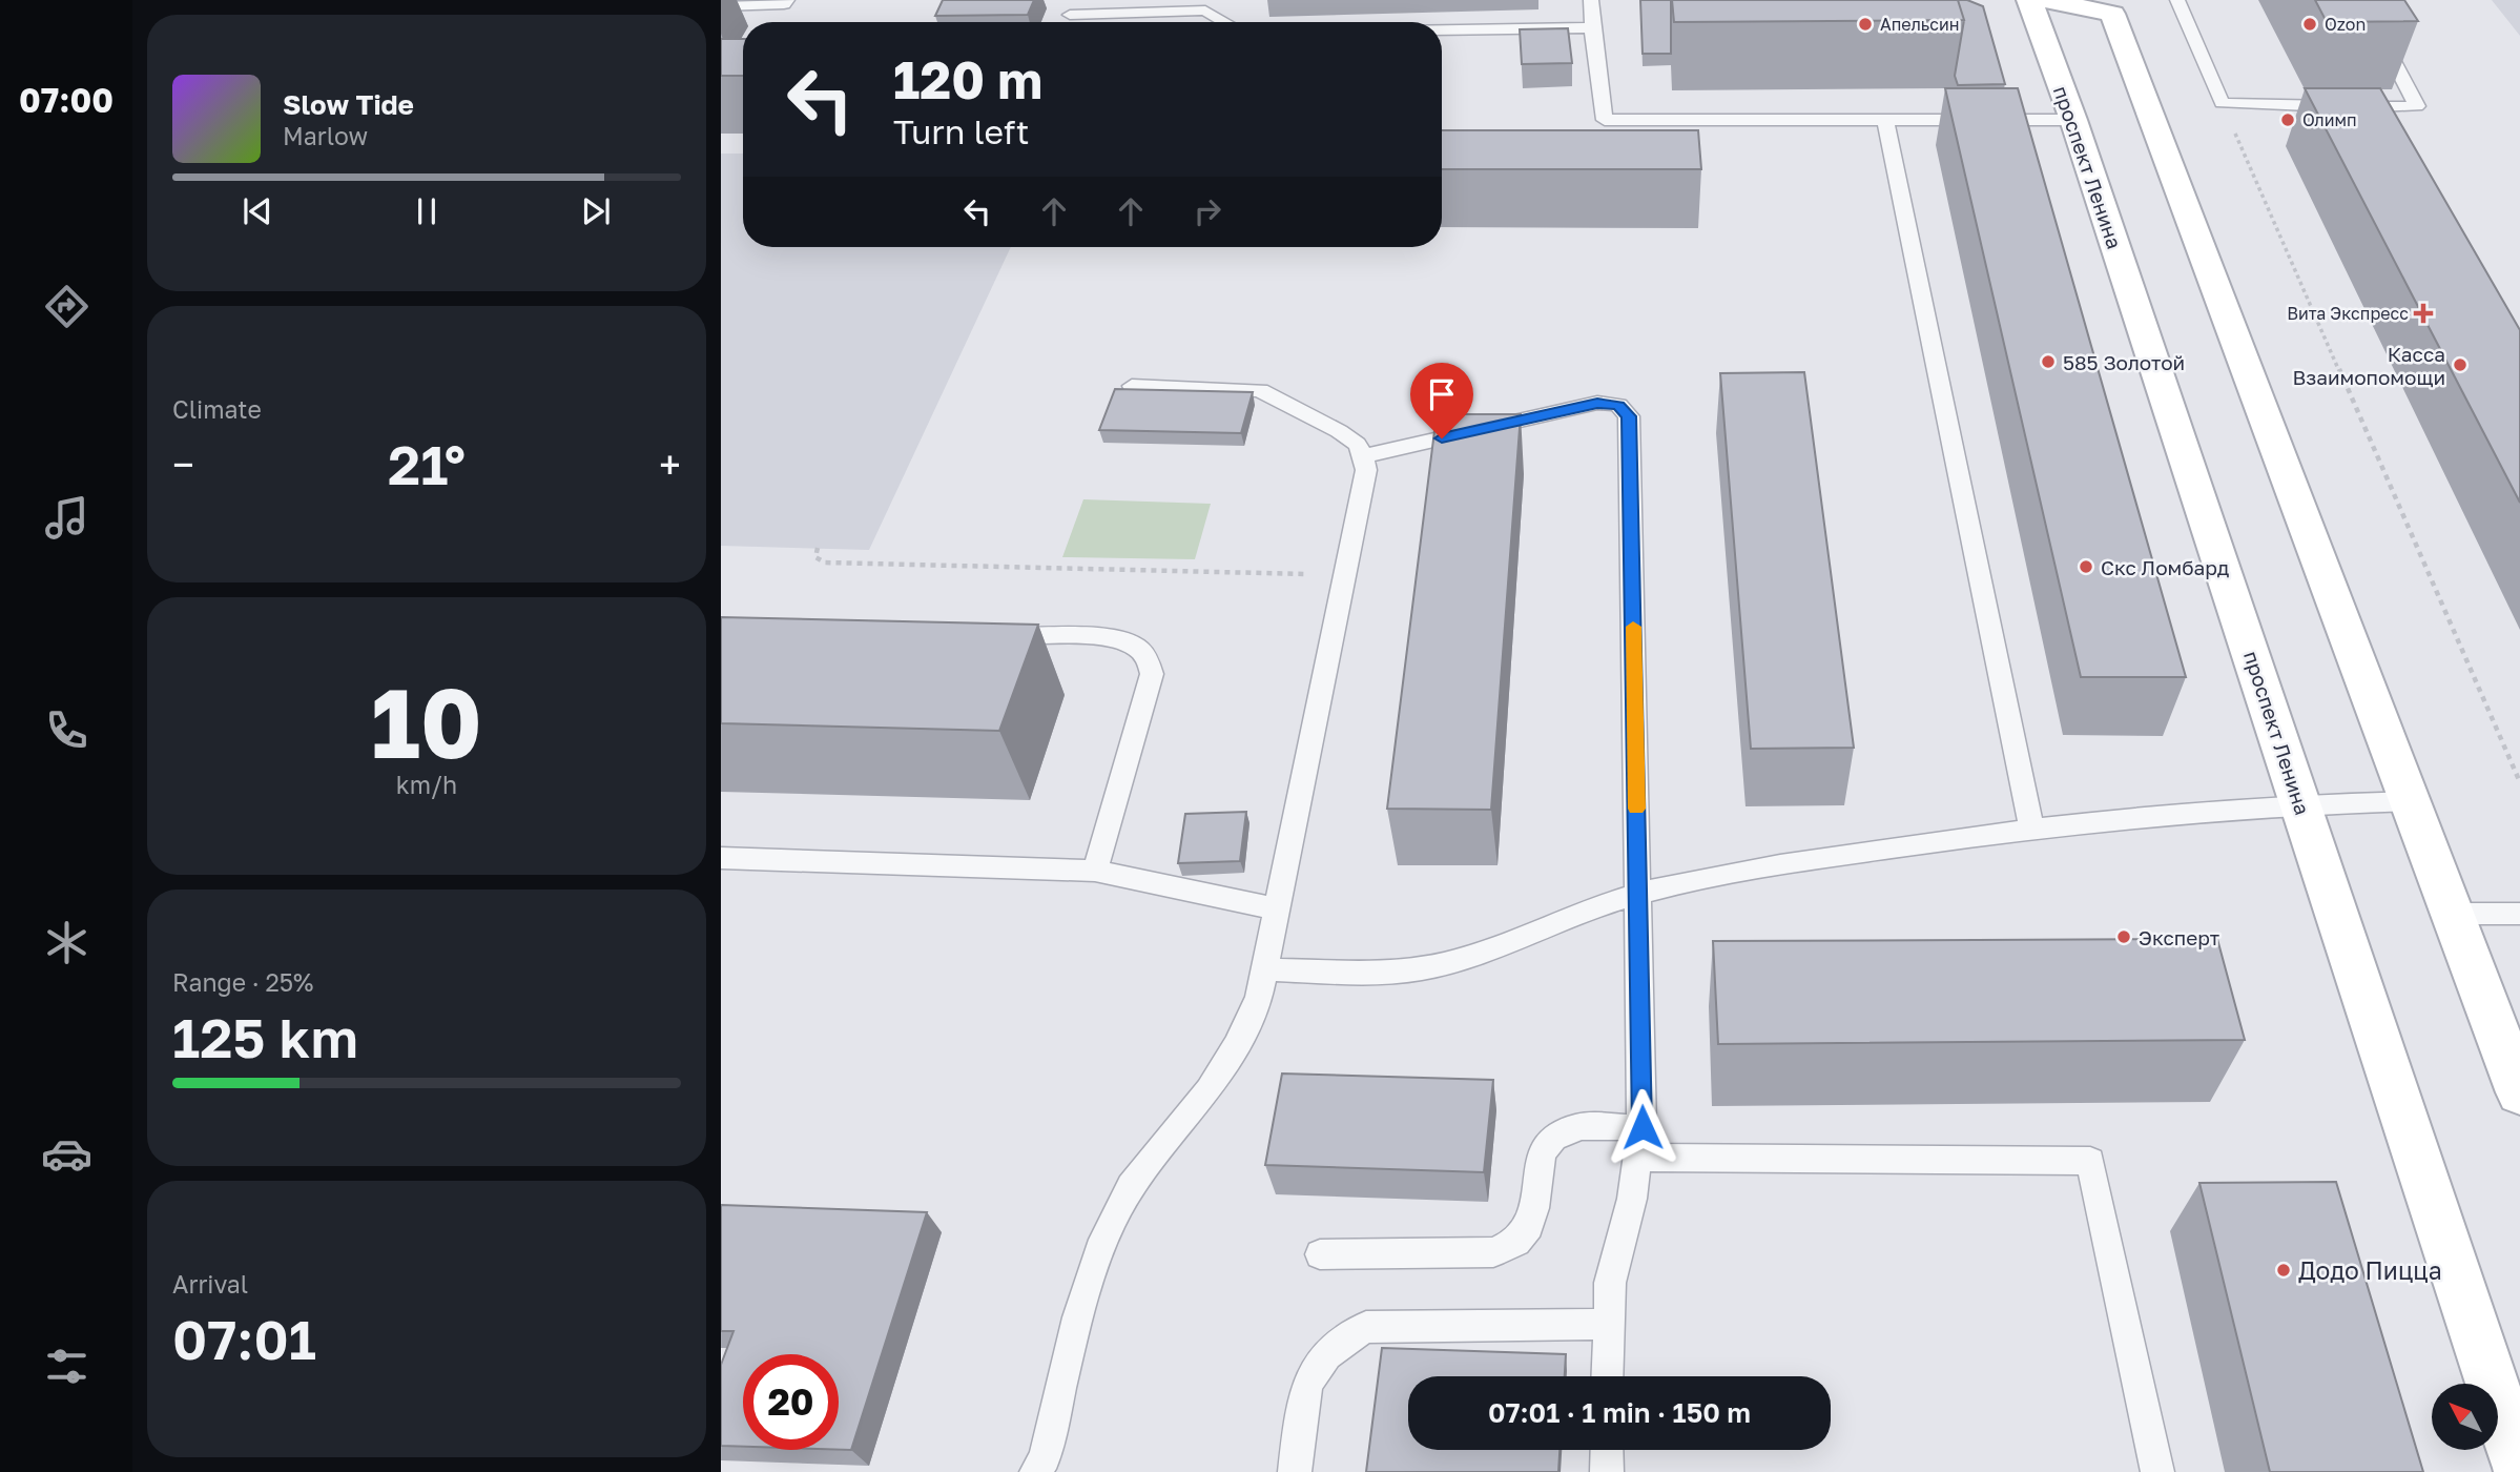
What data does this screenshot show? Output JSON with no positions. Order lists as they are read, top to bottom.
{
  "streets": {
    "street": ["проспект Ленина"]
  },
  "places": {
    "other": [
      "Апельсин",
      "Ozon",
      "Олимп",
      "585 Золотой",
      "Касса Взаимопомощи",
      "Скс Ломбард",
      "Эксперт",
      "Додо Пицца"
    ],
    "health": ["Вита Экспресс"]
  },
  "north": "top left",
  "page": {
    "tabs": "07:00",
    "turn": ["120 m", "Turn left"],
    "song": ["Slow Tide", "Marlow"],
    "tile": [
      "Climate",
      ["10", "km/h"],
      ["Range · 25%", "125 km"],
      ["Arrival", "07:01"]
    ],
    "heat": ["−", "21°", "+"],
    "limit": "20",
    "trip": "07:01 · 1 min · 150 m"
  }
}
